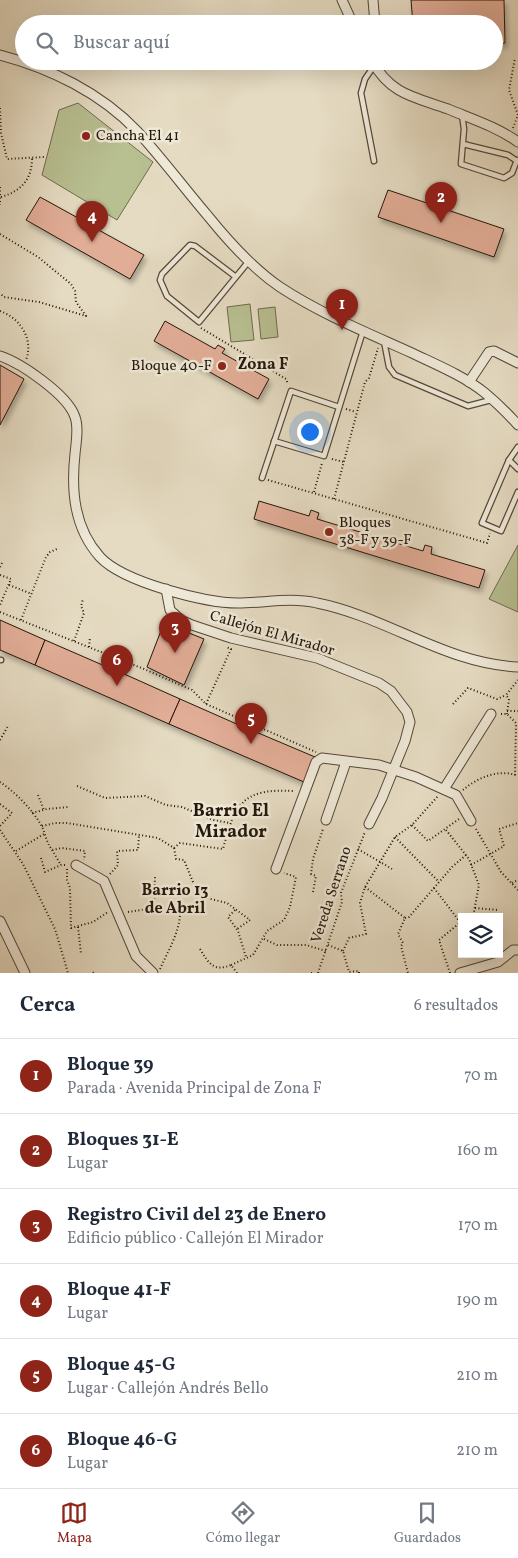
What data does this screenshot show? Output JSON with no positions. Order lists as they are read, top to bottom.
{
  "streets": {
    "street": ["Callejón El Mirador"],
    "path": ["Vereda Serrano"]
  },
  "districts": ["Zona F", "Barrio El Mirador", "Barrio 13 de Abril"],
  "places": ["Cancha El 41", "Bloque 40-F", "Bloques 38-F y 39-F"],
  "page": {
    "search": "Buscar aquí",
    "pins": [
      "2",
      "4",
      "1",
      "3",
      "6",
      "5"
    ],
    "heading": ["Cerca", "6 resultados"],
    "list": [
      {
        "mark": "1",
        "name": "Bloque 39",
        "note": "Parada · Avenida Principal de Zona F",
        "value": "70 m"
      },
      {
        "mark": "2",
        "name": "Bloques 31-E",
        "note": "Lugar",
        "value": "160 m"
      },
      {
        "mark": "3",
        "name": "Registro Civil del 23 de Enero",
        "note": "Edificio público · Callejón El Mirador",
        "value": "170 m"
      },
      {
        "mark": "4",
        "name": "Bloque 41-F",
        "note": "Lugar",
        "value": "190 m"
      },
      {
        "mark": "5",
        "name": "Bloque 45-G",
        "note": "Lugar · Callejón Andrés Bello",
        "value": "210 m"
      },
      {
        "mark": "6",
        "name": "Bloque 46-G",
        "note": "Lugar",
        "value": "210 m"
      }
    ],
    "nav": ["Mapa", "Cómo llegar", "Guardados"]
  }
}
